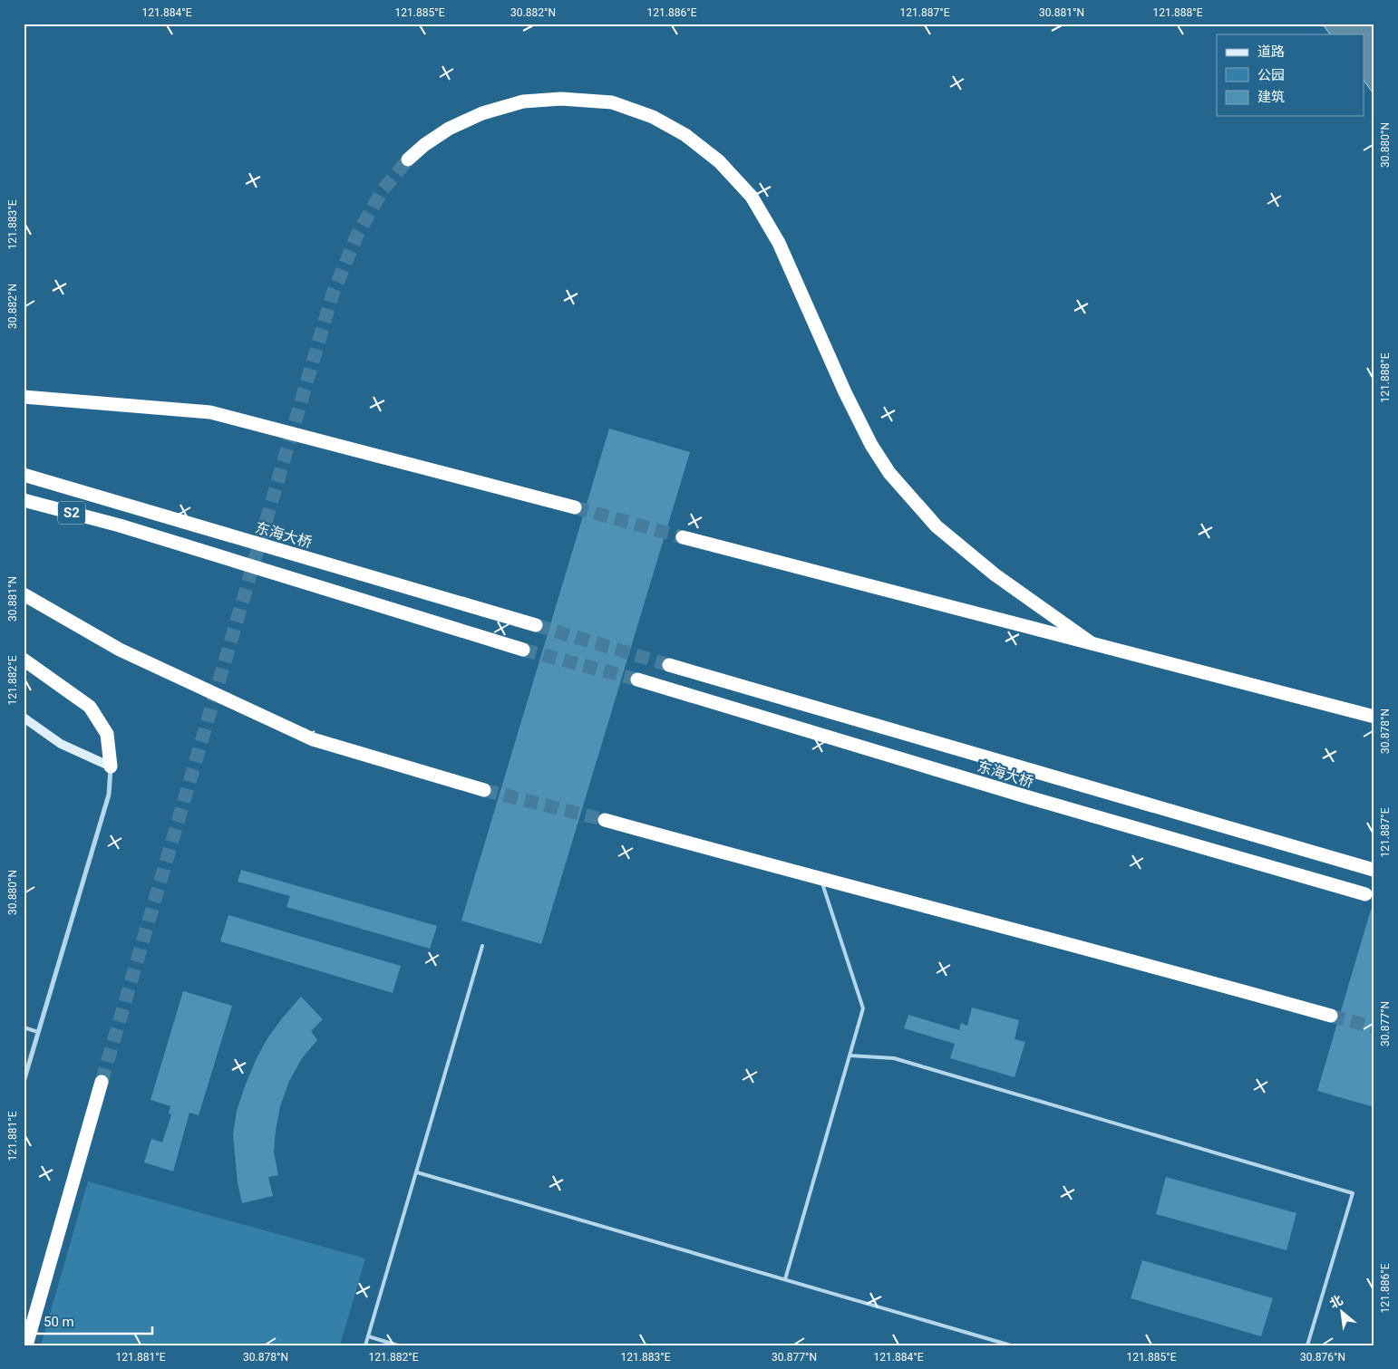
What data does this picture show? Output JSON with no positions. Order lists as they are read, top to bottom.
{
  "streets": {
    "highway": ["S2", "东海大桥"]
  },
  "legend": ["道路", "公园", "建筑"],
  "scale_bar": "50 m",
  "north": "top left",
  "coordinates": [
    "121.884°E",
    "121.885°E",
    "30.882°N",
    "121.886°E",
    "121.887°E",
    "30.881°N",
    "121.888°E",
    "30.880°N",
    "121.883°E",
    "121.882°E",
    "30.878°N",
    "30.877°N",
    "121.881°E",
    "30.876°N"
  ]
}
